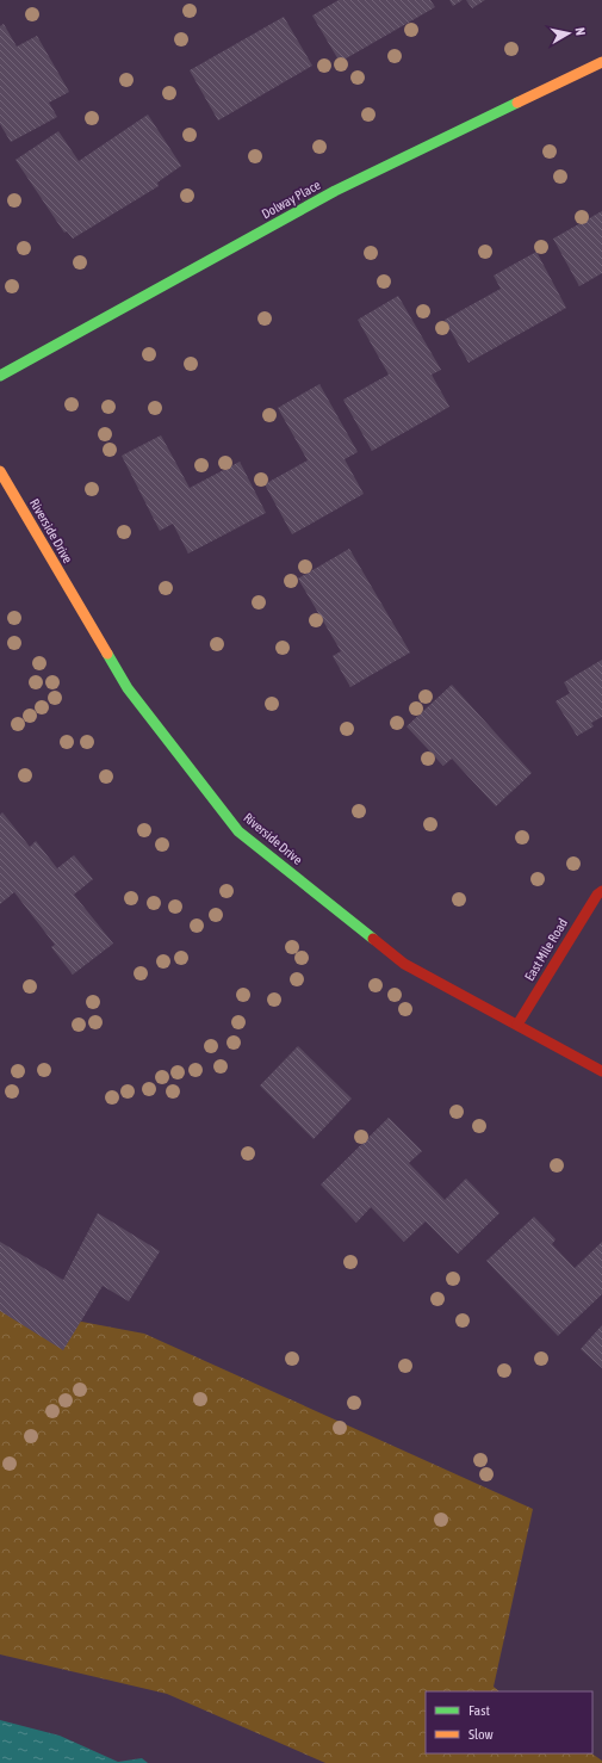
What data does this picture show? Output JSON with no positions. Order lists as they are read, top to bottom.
{
  "streets": {
    "main road": ["Dolway Place", "Riverside Drive", "East Mile Road"]
  },
  "crossings": [
    ["Riverside Drive", "East Mile Road"]
  ],
  "legend": ["Fast", "Slow"],
  "north": "right"
}
